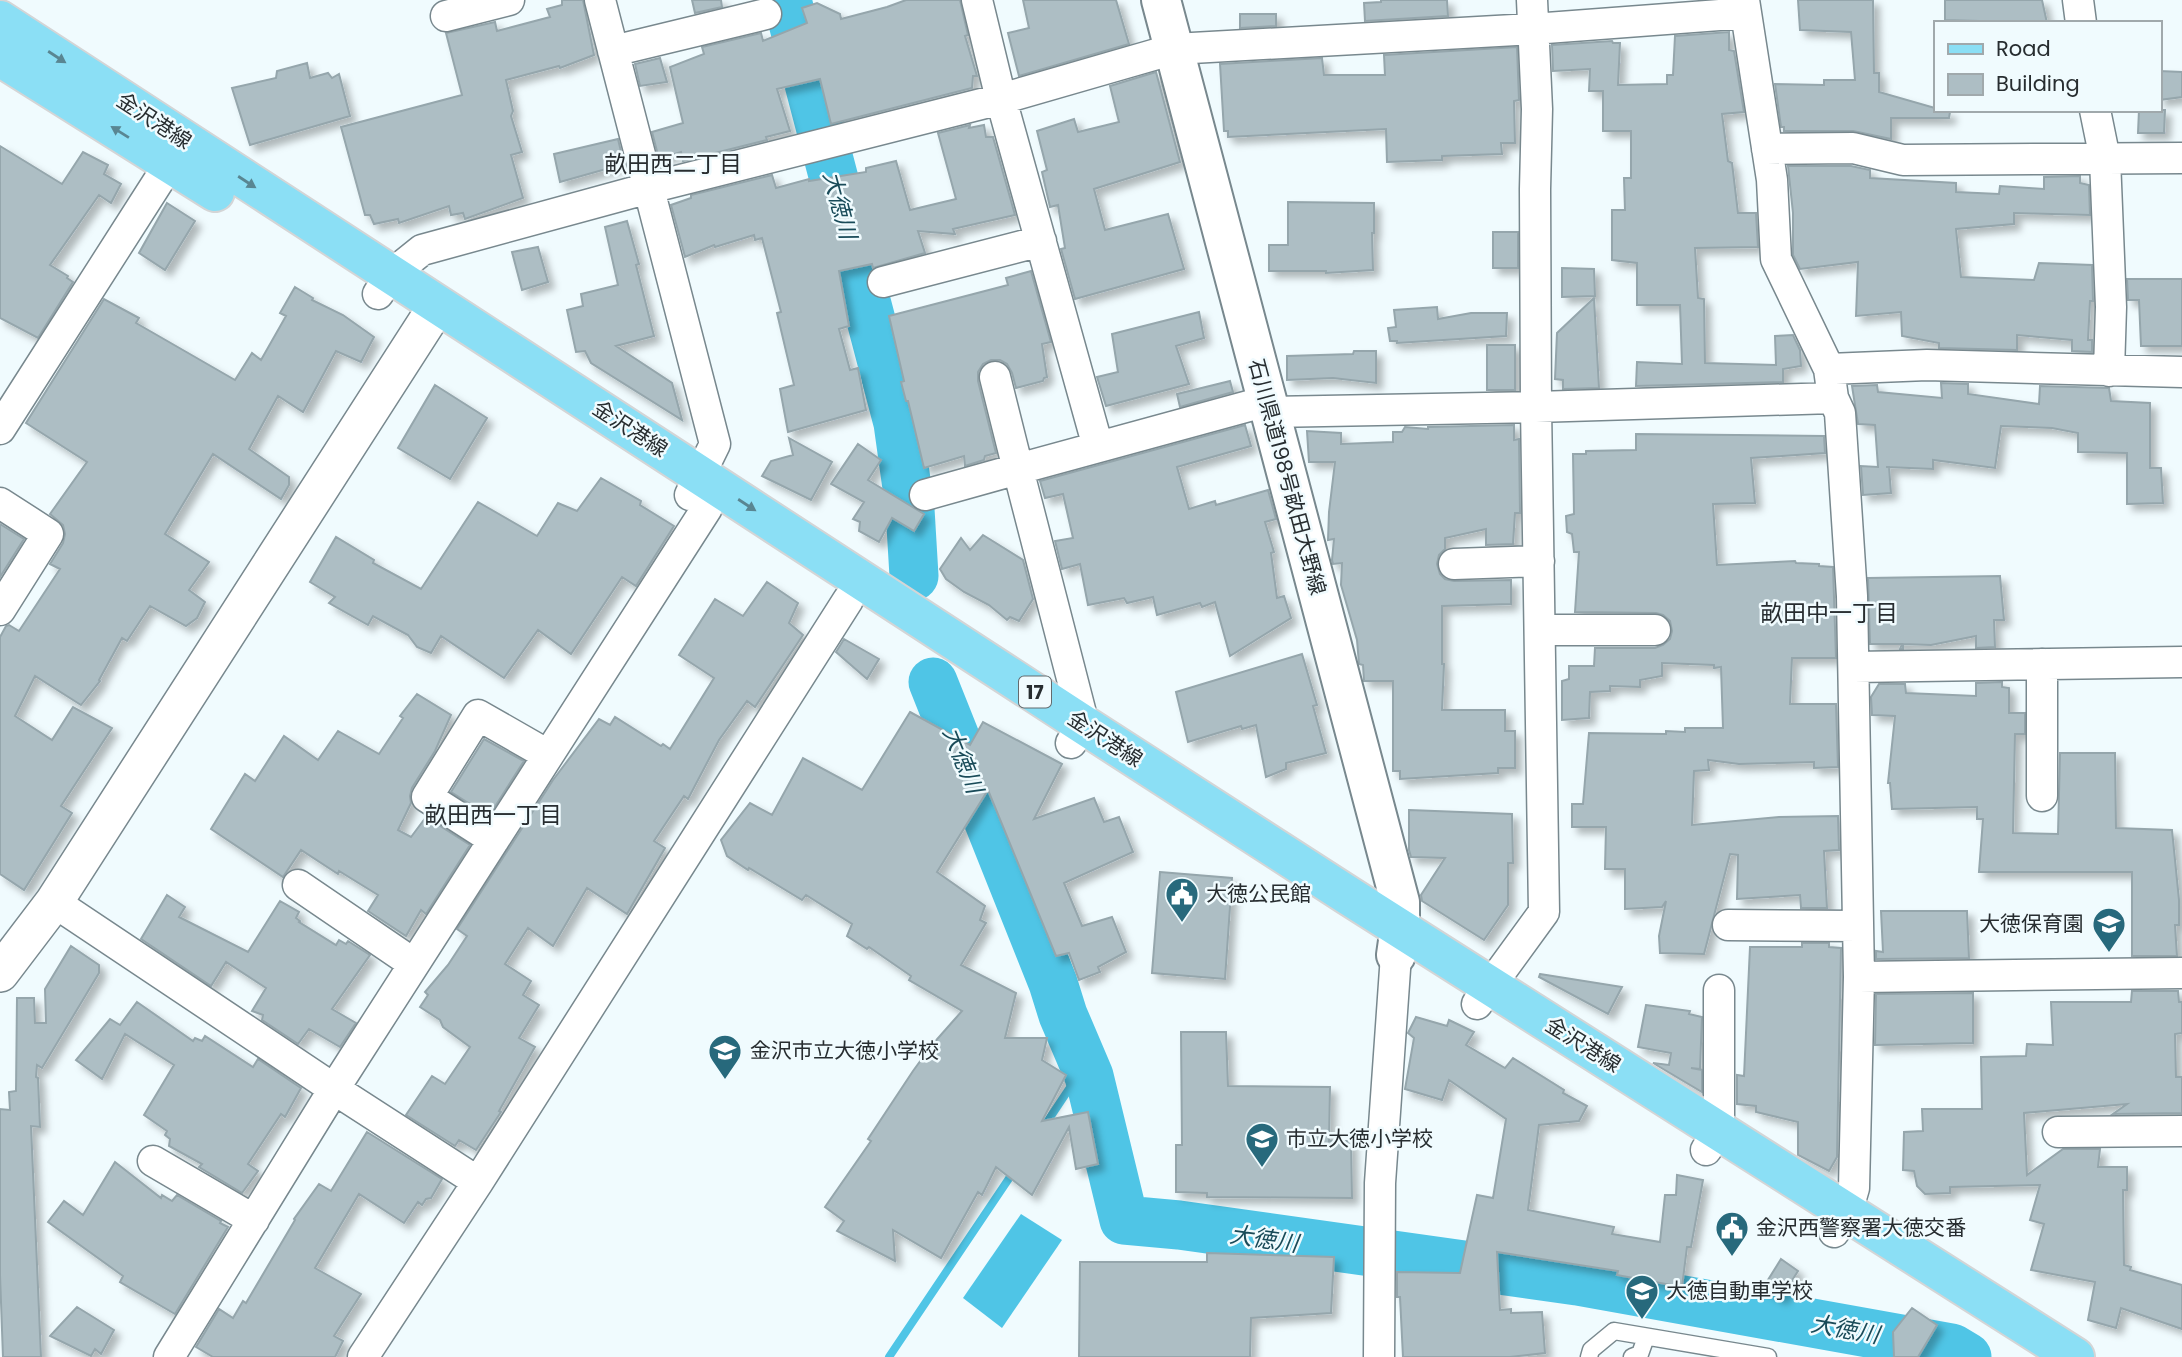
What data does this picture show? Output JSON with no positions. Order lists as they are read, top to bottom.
{
  "streets": {
    "main road": ["金沢港線", "石川県道198号畝田大野線", "17"]
  },
  "crossings": [
    ["金沢港線", "石川県道198号畝田大野線"]
  ],
  "districts": ["畝田西二丁目", "畝田中一丁目", "畝田西一丁目"],
  "water": ["大徳川"],
  "places": {
    "public building": ["大徳公民館", "金沢西警察署大徳交番"],
    "school or university": [
      "大徳保育園",
      "金沢市立大徳小学校",
      "市立大徳小学校",
      "大徳自動車学校"
    ]
  },
  "legend": ["Road", "Building"]
}
